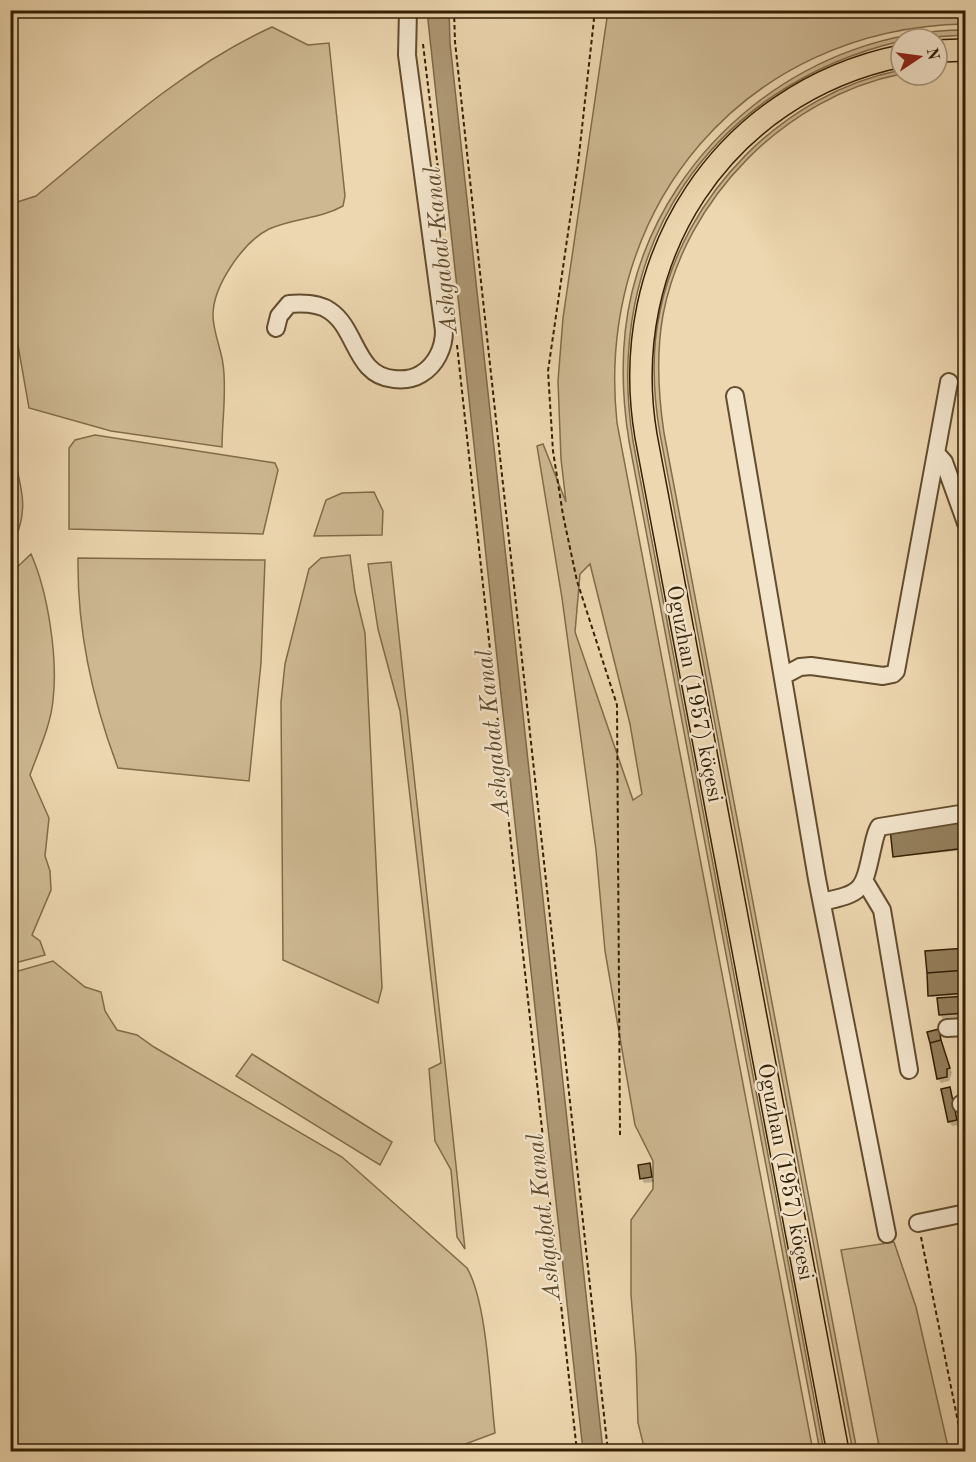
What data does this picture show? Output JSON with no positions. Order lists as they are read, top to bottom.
{
  "streets": {
    "main road": ["Oguzhan (1957) köçesi"]
  },
  "water": ["Ashgabat Kanal"],
  "north": "right"
}
